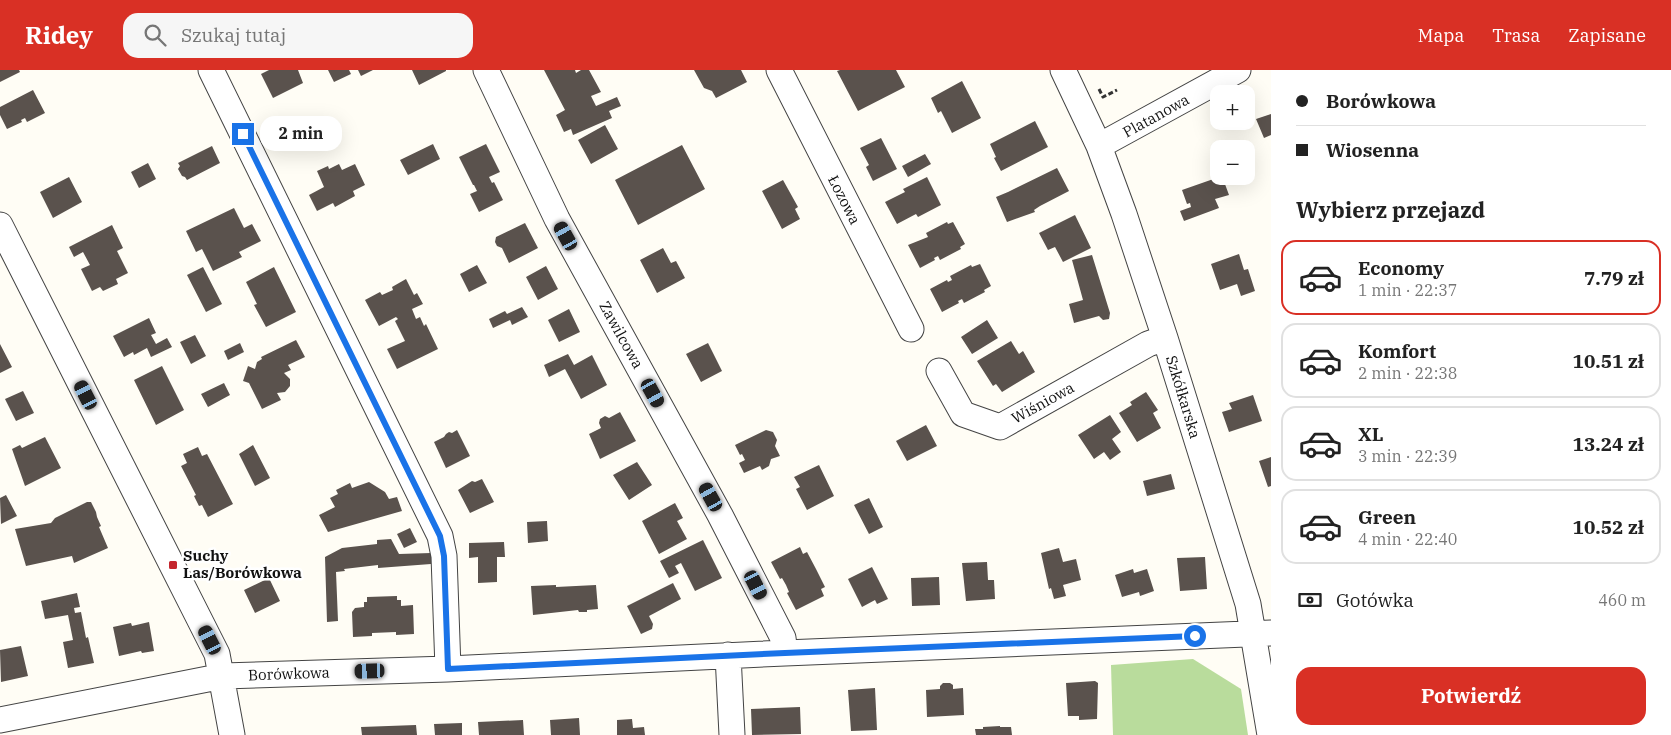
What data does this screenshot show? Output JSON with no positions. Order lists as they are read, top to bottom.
{
  "streets": {
    "street": [
      "Platanowa",
      "Łozowa",
      "Zawilcowa",
      "Szkółkarska",
      "Wiśniowa",
      "Borówkowa"
    ]
  },
  "crossings": [
    ["Platanowa", "Szkółkarska"],
    ["Zawilcowa", "Borówkowa"],
    ["Szkółkarska", "Wiśniowa"],
    ["Szkółkarska", "Borówkowa"]
  ],
  "places": {
    "transit": ["Suchy Las/Borówkowa"]
  },
  "page": {
    "header": "Ridey",
    "search": "Szukaj tutaj",
    "nav": ["Mapa", "Trasa", "Zapisane"],
    "banner": ["Borówkowa", "Wiosenna"],
    "map_buttons": ["+", "−"],
    "bubble": "2 min",
    "heading": "Wybierz przejazd",
    "list": [
      {
        "name": "Economy",
        "note": "1 min · 22:37",
        "value": "7.79 zł"
      },
      {
        "name": "Komfort",
        "note": "2 min · 22:38",
        "value": "10.51 zł"
      },
      {
        "name": "XL",
        "note": "3 min · 22:39",
        "value": "13.24 zł"
      },
      {
        "name": "Green",
        "note": "4 min · 22:40",
        "value": "10.52 zł"
      }
    ],
    "pay": ["Gotówka", "460 m"],
    "buttons": "Potwierdź"
  }
}
